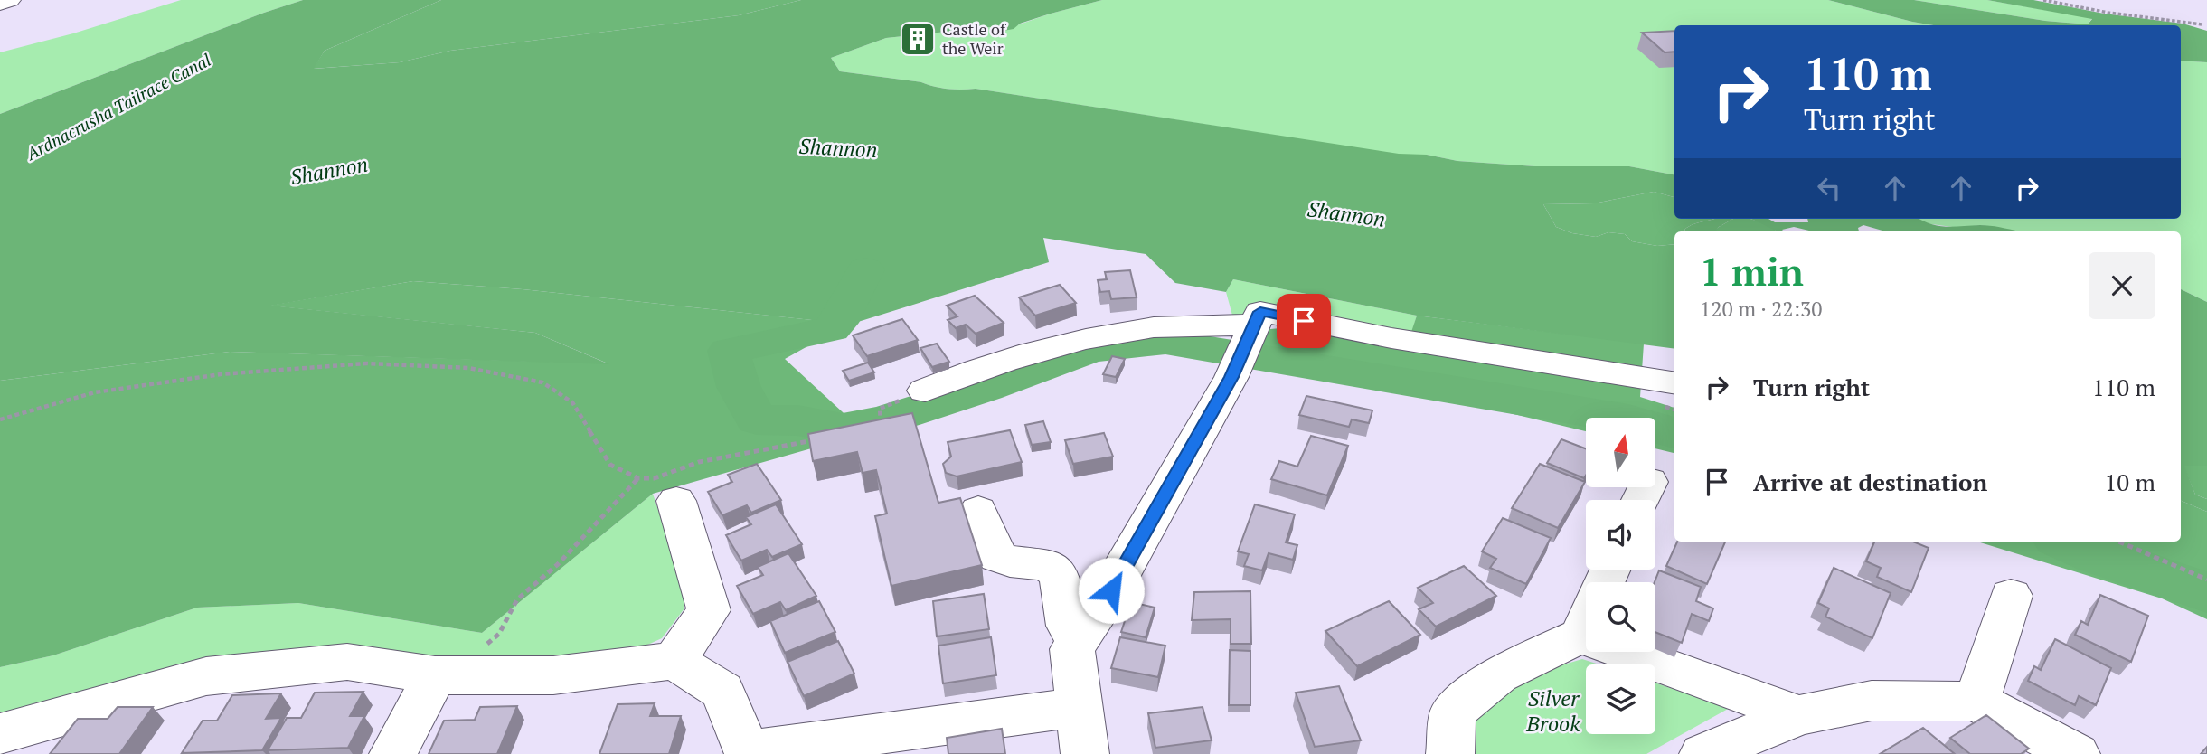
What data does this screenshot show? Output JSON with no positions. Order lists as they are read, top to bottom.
{
  "water": ["Ardnacrusha Tailrace Canal", "Shannon"],
  "parks": ["Silver Brook"],
  "places": {
    "building": ["Castle of the Weir"]
  },
  "north": "top",
  "page": {
    "turn": ["110 m", "Turn right"],
    "heading": ["1 min", "120 m · 22:30"],
    "list": [
      {
        "name": "Turn right",
        "value": "110 m"
      },
      {
        "name": "Arrive at destination",
        "value": "10 m"
      }
    ]
  }
}
